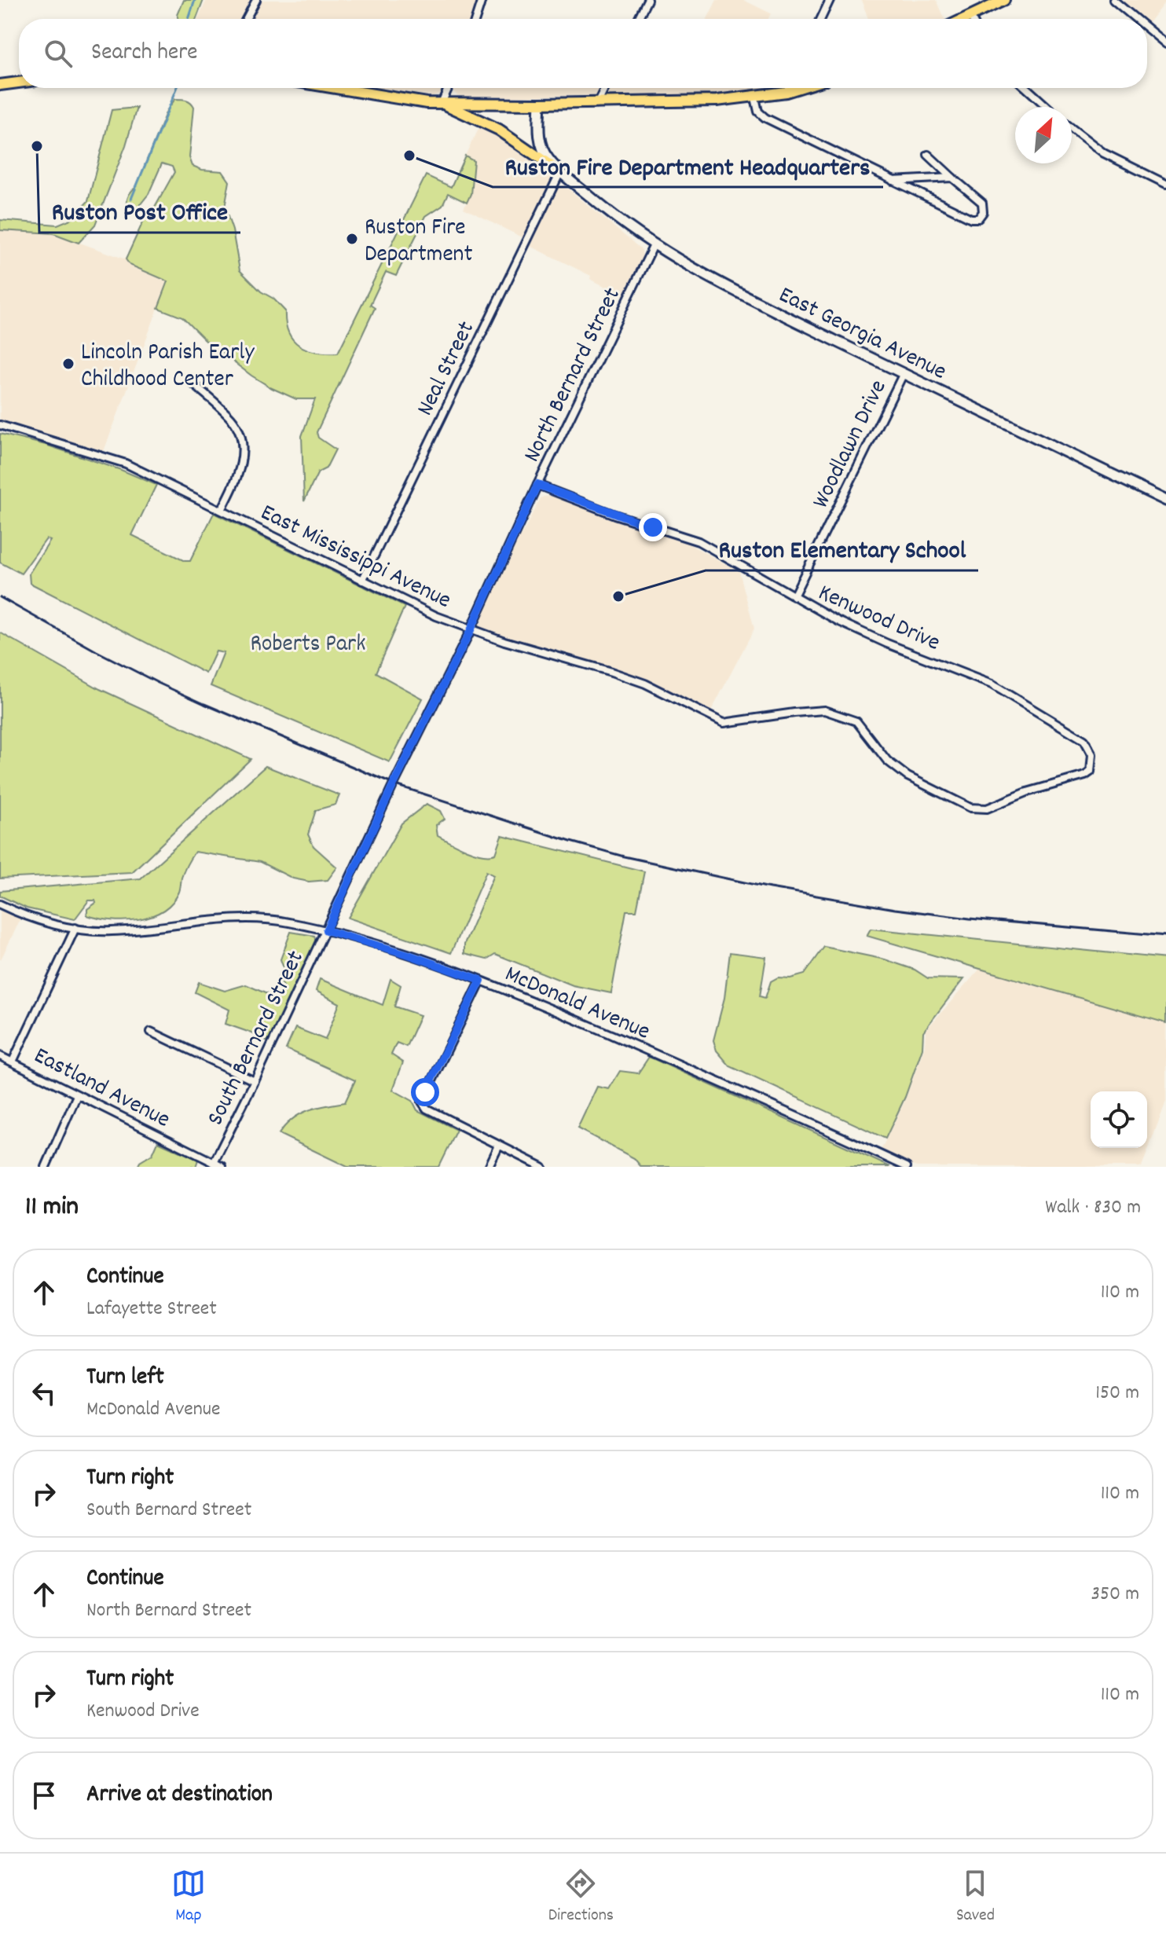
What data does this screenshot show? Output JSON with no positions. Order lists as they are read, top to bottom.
{
  "streets": {
    "main road": ["East Georgia Avenue"],
    "street": [
      "Neal Street",
      "North Bernard Street",
      "Woodlawn Drive",
      "East Mississippi Avenue",
      "Kenwood Drive",
      "McDonald Avenue",
      "South Bernard Street",
      "Eastland Avenue"
    ]
  },
  "crossings": [
    ["East Georgia Avenue", "Neal Street"],
    ["East Georgia Avenue", "North Bernard Street"],
    ["East Georgia Avenue", "Woodlawn Drive"],
    ["Neal Street", "East Mississippi Avenue"],
    ["North Bernard Street", "East Mississippi Avenue"],
    ["North Bernard Street", "Kenwood Drive"],
    ["North Bernard Street", "South Bernard Street"],
    ["Woodlawn Drive", "Kenwood Drive"],
    ["East Mississippi Avenue", "Kenwood Drive"],
    ["McDonald Avenue", "South Bernard Street"],
    ["South Bernard Street", "Eastland Avenue"]
  ],
  "parks": ["Roberts Park"],
  "places": [
    "Ruston Post Office",
    "Ruston Fire Department Headquarters",
    "Ruston Fire Department",
    "Lincoln Parish Early Childhood Center",
    "Ruston Elementary School"
  ],
  "north": "top right",
  "page": {
    "search": "Search here",
    "heading": ["11 min", "Walk · 830 m"],
    "list": [
      ["Continue", "Lafayette Street", "110 m"],
      ["Turn left", "McDonald Avenue", "150 m"],
      ["Turn right", "South Bernard Street", "110 m"],
      ["Continue", "North Bernard Street", "350 m"],
      ["Turn right", "Kenwood Drive", "110 m"],
      "Arrive at destination"
    ],
    "nav": ["Map", "Directions", "Saved"]
  }
}
